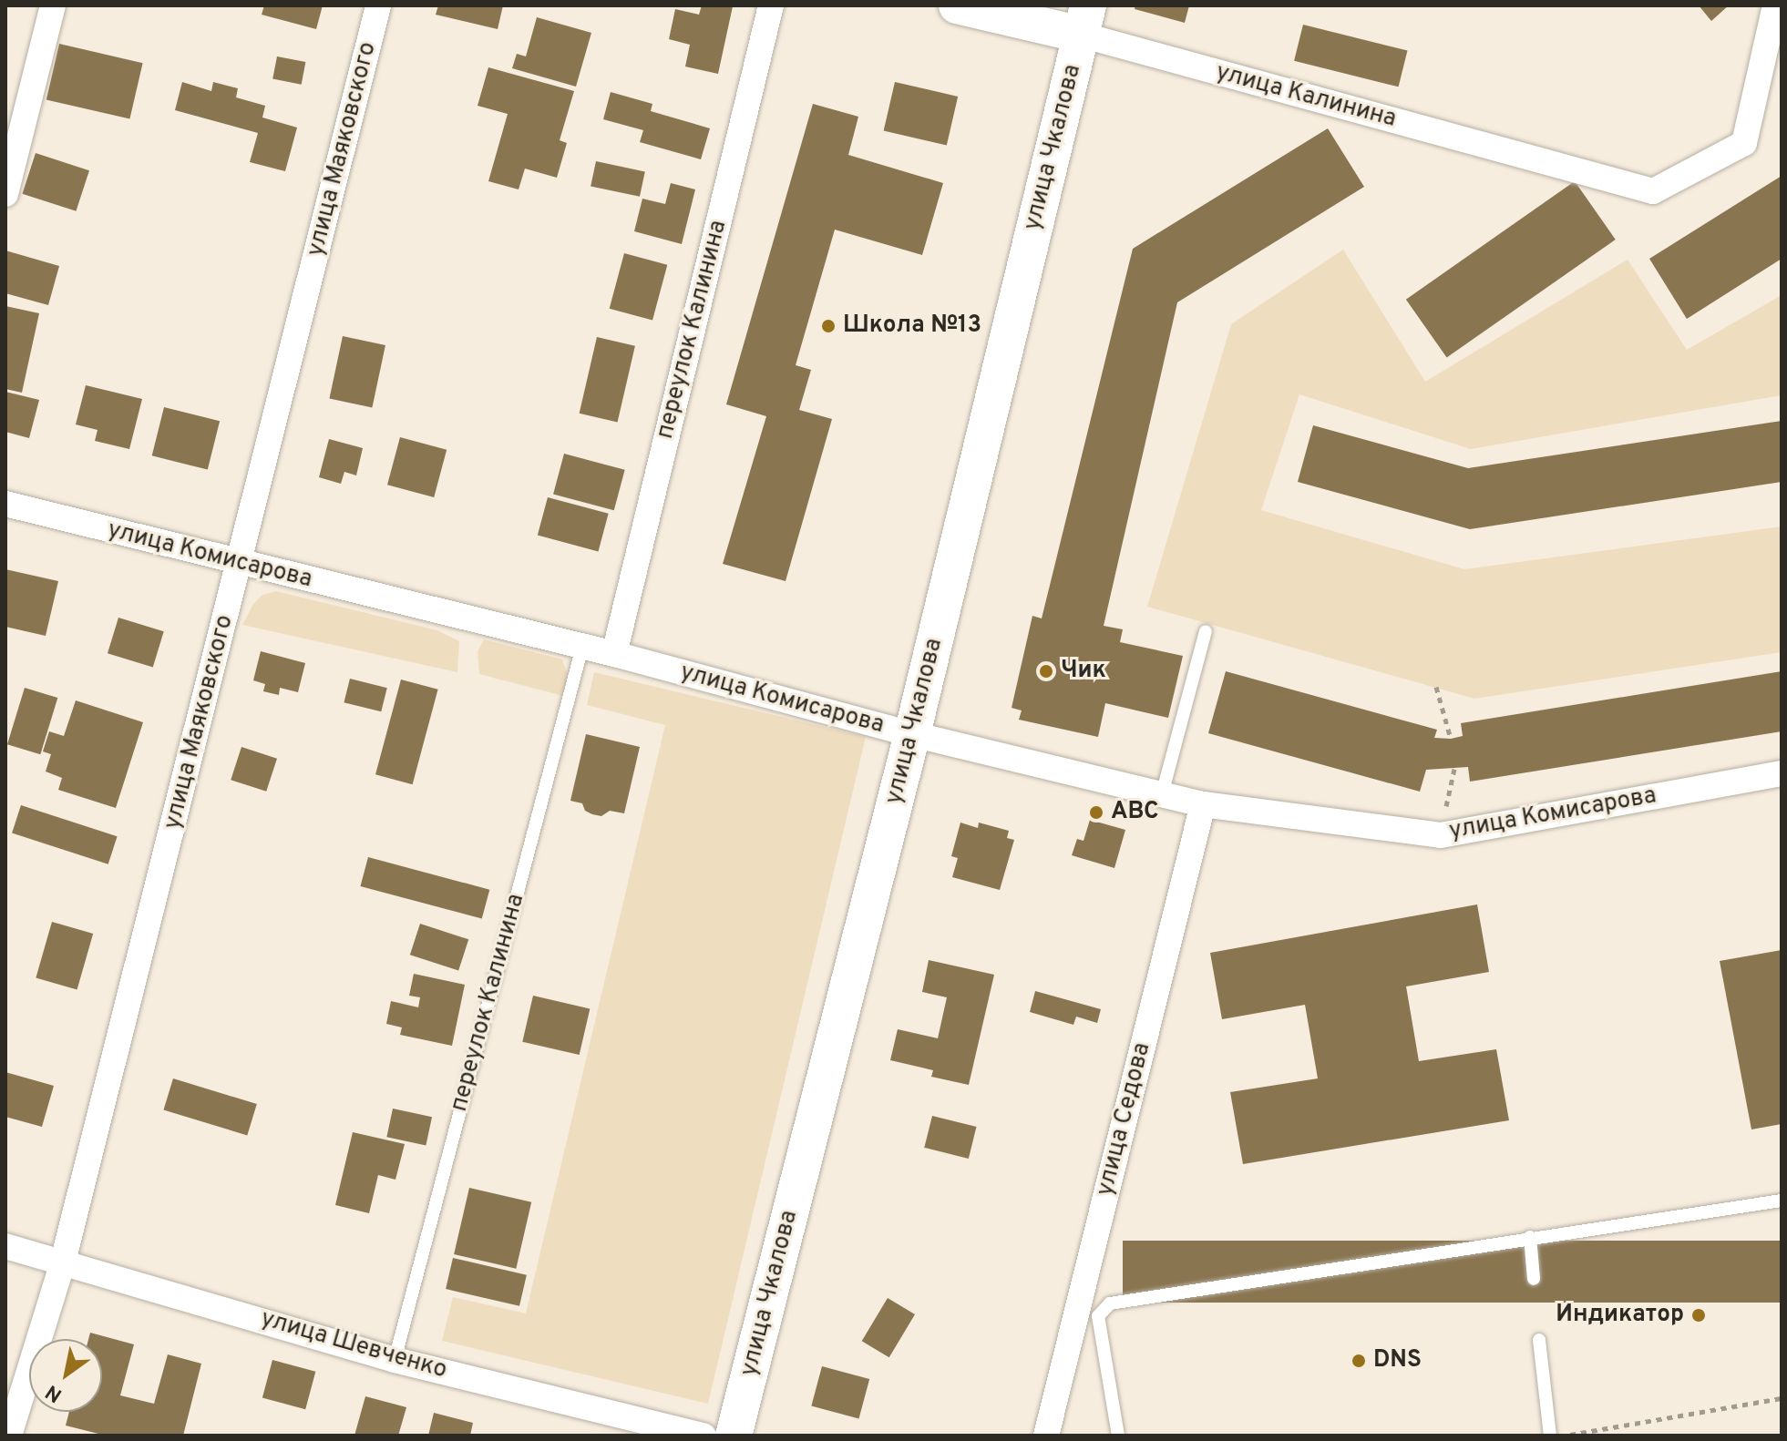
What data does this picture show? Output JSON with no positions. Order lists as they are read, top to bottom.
{
  "streets": {
    "main road": ["улица Калинина", "улица Чкалова"],
    "street": [
      "улица Маяковского",
      "переулок Калинина",
      "улица Комисарова",
      "улица Седова",
      "улица Шевченко"
    ]
  },
  "crossings": [
    ["улица Калинина", "улица Чкалова"],
    ["улица Чкалова", "улица Комисарова"],
    ["улица Маяковского", "улица Комисарова"],
    ["улица Маяковского", "улица Шевченко"],
    ["переулок Калинина", "улица Комисарова"],
    ["переулок Калинина", "улица Шевченко"],
    ["улица Комисарова", "улица Седова"]
  ],
  "places": [
    "Школа №13",
    "Чик",
    "ABC",
    "Индикатор",
    "DNS"
  ],
  "north": "bottom left"
}
